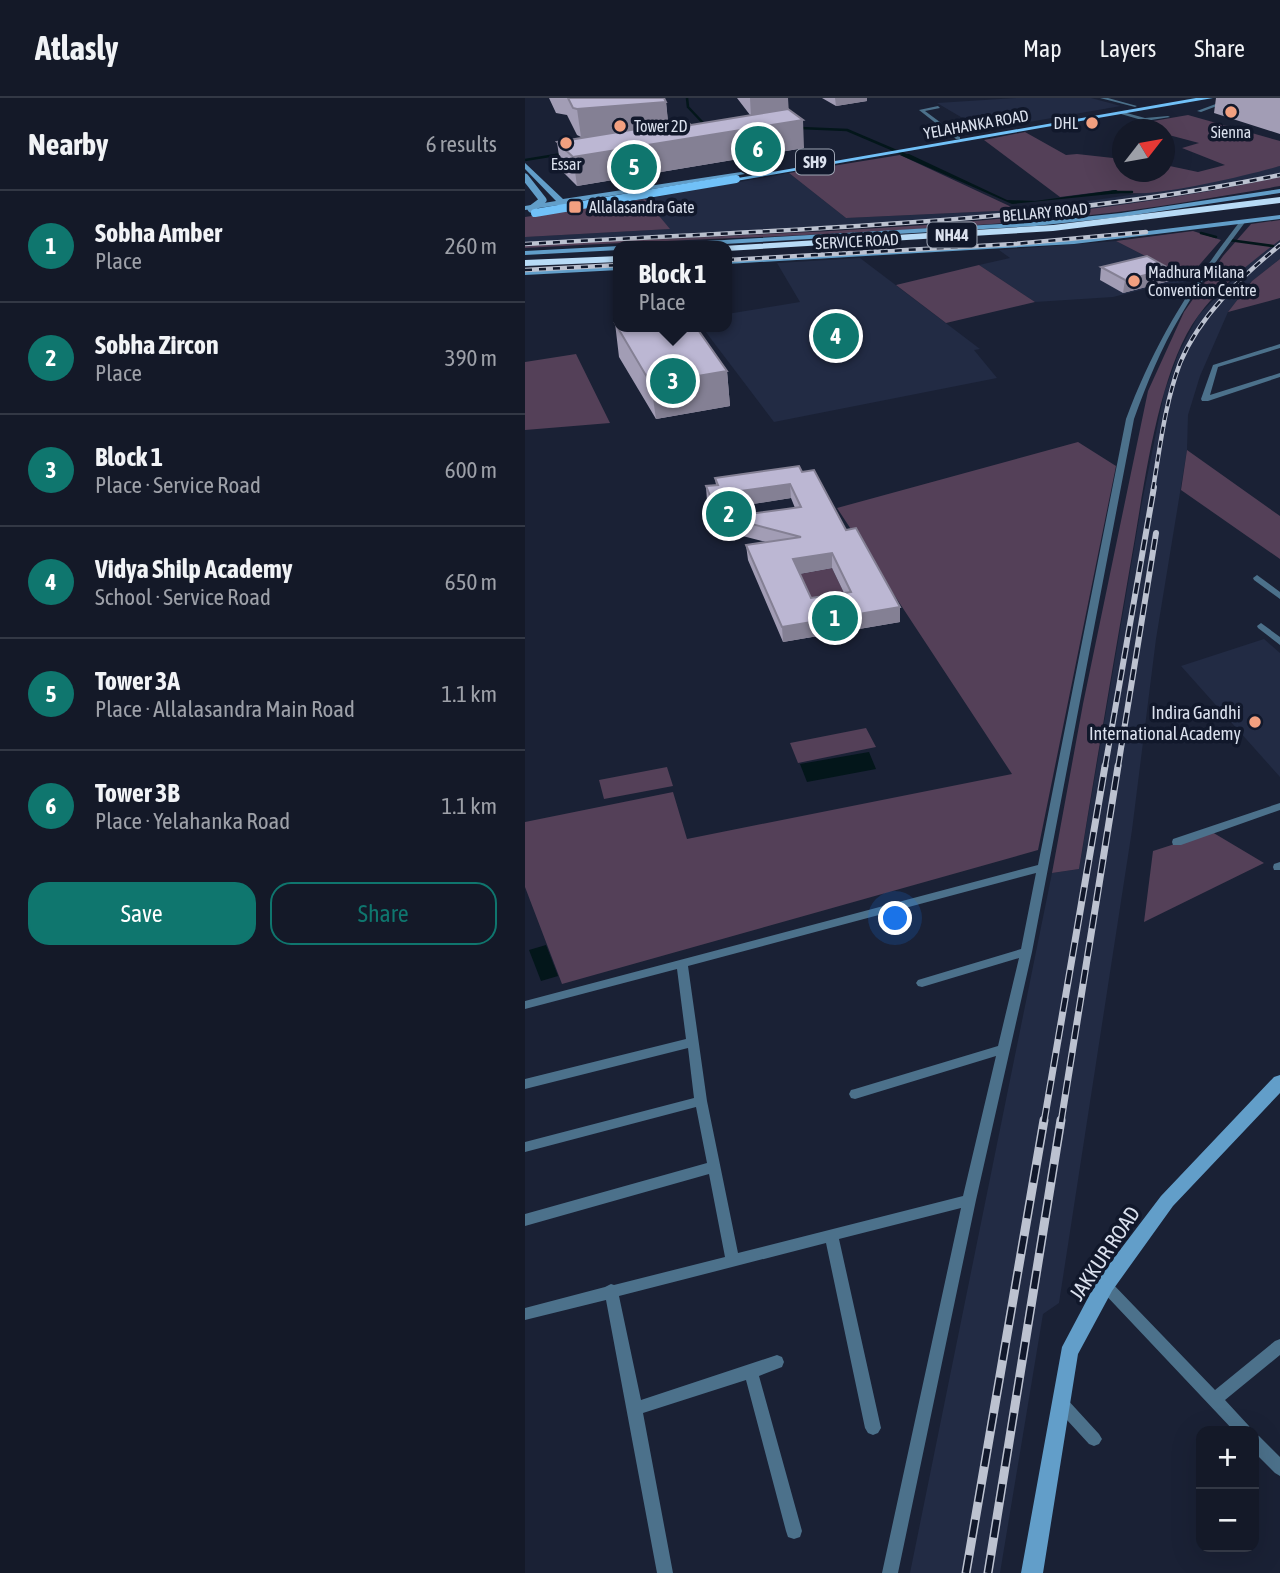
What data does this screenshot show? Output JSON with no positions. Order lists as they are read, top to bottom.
{
  "streets": {
    "highway": ["BELLARY ROAD", "NH44"],
    "main road": [
      "YELAHANKA ROAD",
      "SH9",
      "SERVICE ROAD",
      "JAKKUR ROAD"
    ]
  },
  "crossings": [
    ["YELAHANKA ROAD", "SH9"]
  ],
  "places": {
    "other": [
      "Sienna",
      "DHL",
      "Tower 2D",
      "Essar",
      "Madhura Milana Convention Centre",
      "Indira Gandhi International Academy"
    ],
    "transit": ["Allalasandra Gate"]
  },
  "north": "top right",
  "page": {
    "header": "Atlasly",
    "nav": ["Map", "Layers", "Share"],
    "heading": ["Nearby", "6 results"],
    "pins": [
      "6",
      "5",
      "4",
      "3",
      "2",
      "1"
    ],
    "list": [
      {
        "mark": "1",
        "name": "Sobha Amber",
        "note": "Place",
        "value": "260 m"
      },
      {
        "mark": "2",
        "name": "Sobha Zircon",
        "note": "Place",
        "value": "390 m"
      },
      {
        "mark": "3",
        "name": "Block 1",
        "note": "Place · Service Road",
        "value": "600 m"
      },
      {
        "mark": "4",
        "name": "Vidya Shilp Academy",
        "note": "School · Service Road",
        "value": "650 m"
      },
      {
        "mark": "5",
        "name": "Tower 3A",
        "note": "Place · Allalasandra Main Road",
        "value": "1.1 km"
      },
      {
        "mark": "6",
        "name": "Tower 3B",
        "note": "Place · Yelahanka Road",
        "value": "1.1 km"
      }
    ],
    "popup": ["Block 1", "Place"],
    "buttons": ["Save", "Share"],
    "map_buttons": ["+", "−"]
  }
}
